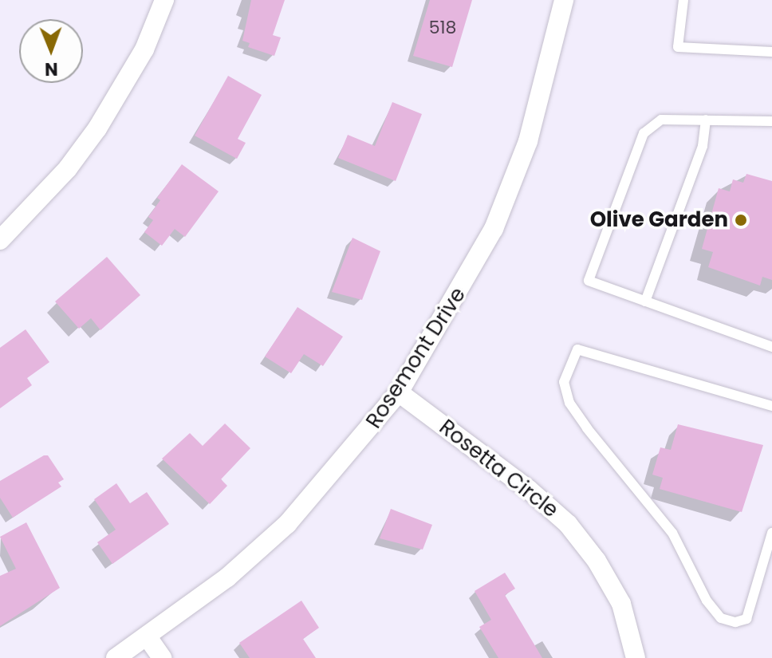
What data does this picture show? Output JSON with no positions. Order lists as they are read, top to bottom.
{
  "streets": {
    "street": ["Rosemont Drive", "Rosetta Circle"]
  },
  "crossings": [
    ["Rosemont Drive", "Rosetta Circle"]
  ],
  "places": ["Olive Garden"],
  "house_numbers": ["518"],
  "north": "bottom"
}
